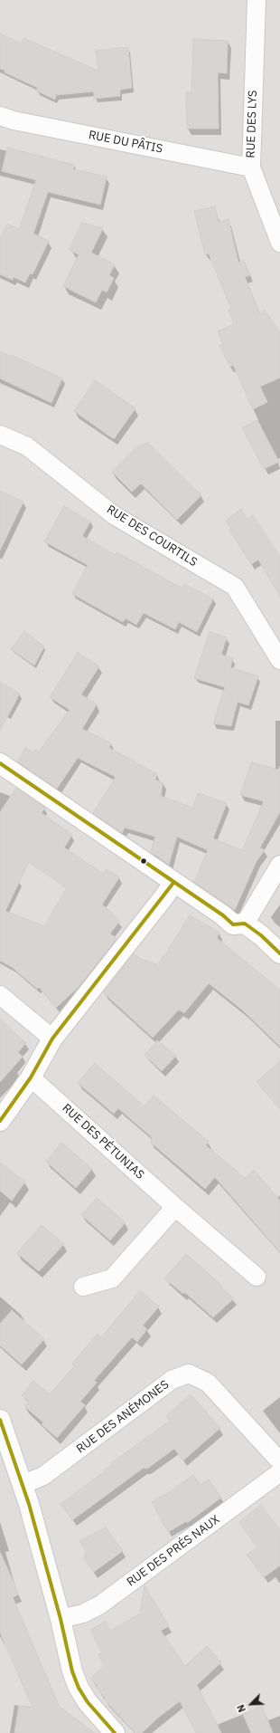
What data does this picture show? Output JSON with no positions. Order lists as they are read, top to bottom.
{
  "streets": {
    "street": [
      "RUE DES LYS",
      "RUE DU PÂTIS",
      "RUE DES COURTILS",
      "RUE DES PÉTUNIAS",
      "RUE DES ANÉMONES",
      "RUE DES PRÉS NAUX"
    ]
  },
  "crossings": [
    ["RUE DES LYS", "RUE DU PÂTIS"]
  ],
  "north": "bottom left"
}
